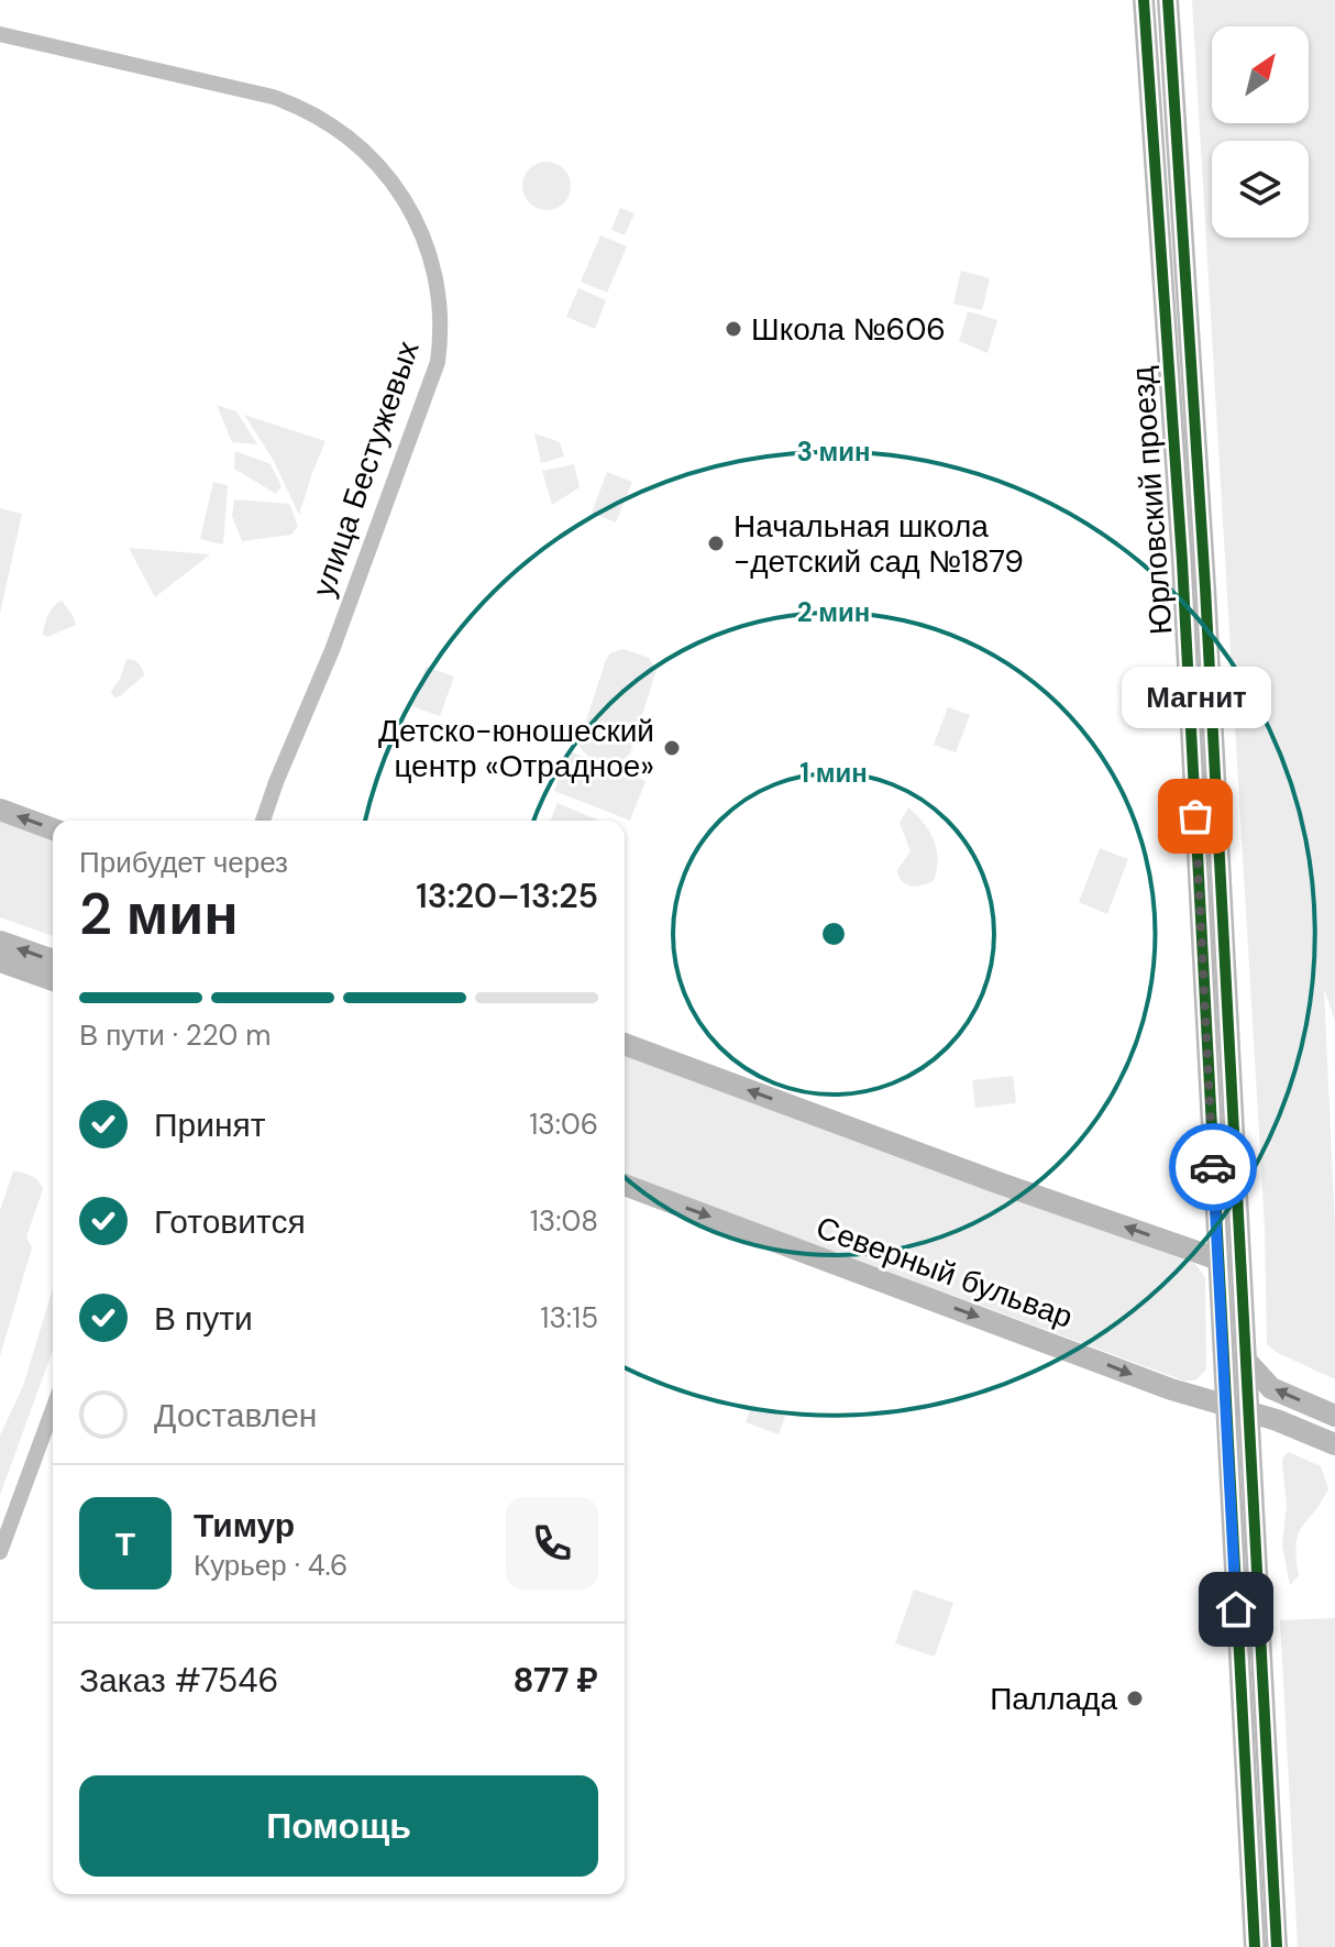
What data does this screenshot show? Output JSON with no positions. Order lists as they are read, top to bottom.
{
  "streets": {
    "main road": ["Юрловский проезд", "Северный бульвар"],
    "street": ["улица Бестужевых"]
  },
  "crossings": [
    ["Юрловский проезд", "Северный бульвар"]
  ],
  "places": [
    "Школа №606",
    "Начальная школа -детский сад №1879",
    "Детско-юношеский центр «Отрадное»",
    "Магнит",
    "Паллада"
  ],
  "north": "top right",
  "page": {
    "bubble": "Магнит",
    "heading": ["2 мин", "Прибудет через", "13:20–13:25"],
    "panel": [
      "Тимур",
      "Курьер · 4.6",
      "Заказ #7546",
      "877 ₽"
    ],
    "bar": "В пути · 220 m",
    "list": [
      ["Принят", "13:06"],
      ["Готовится", "13:08"],
      ["В пути", "13:15"],
      "Доставлен"
    ],
    "round": "Т",
    "buttons": "Помощь"
  },
  "rings": ["3 мин", "2 мин", "1 мин"]
}
